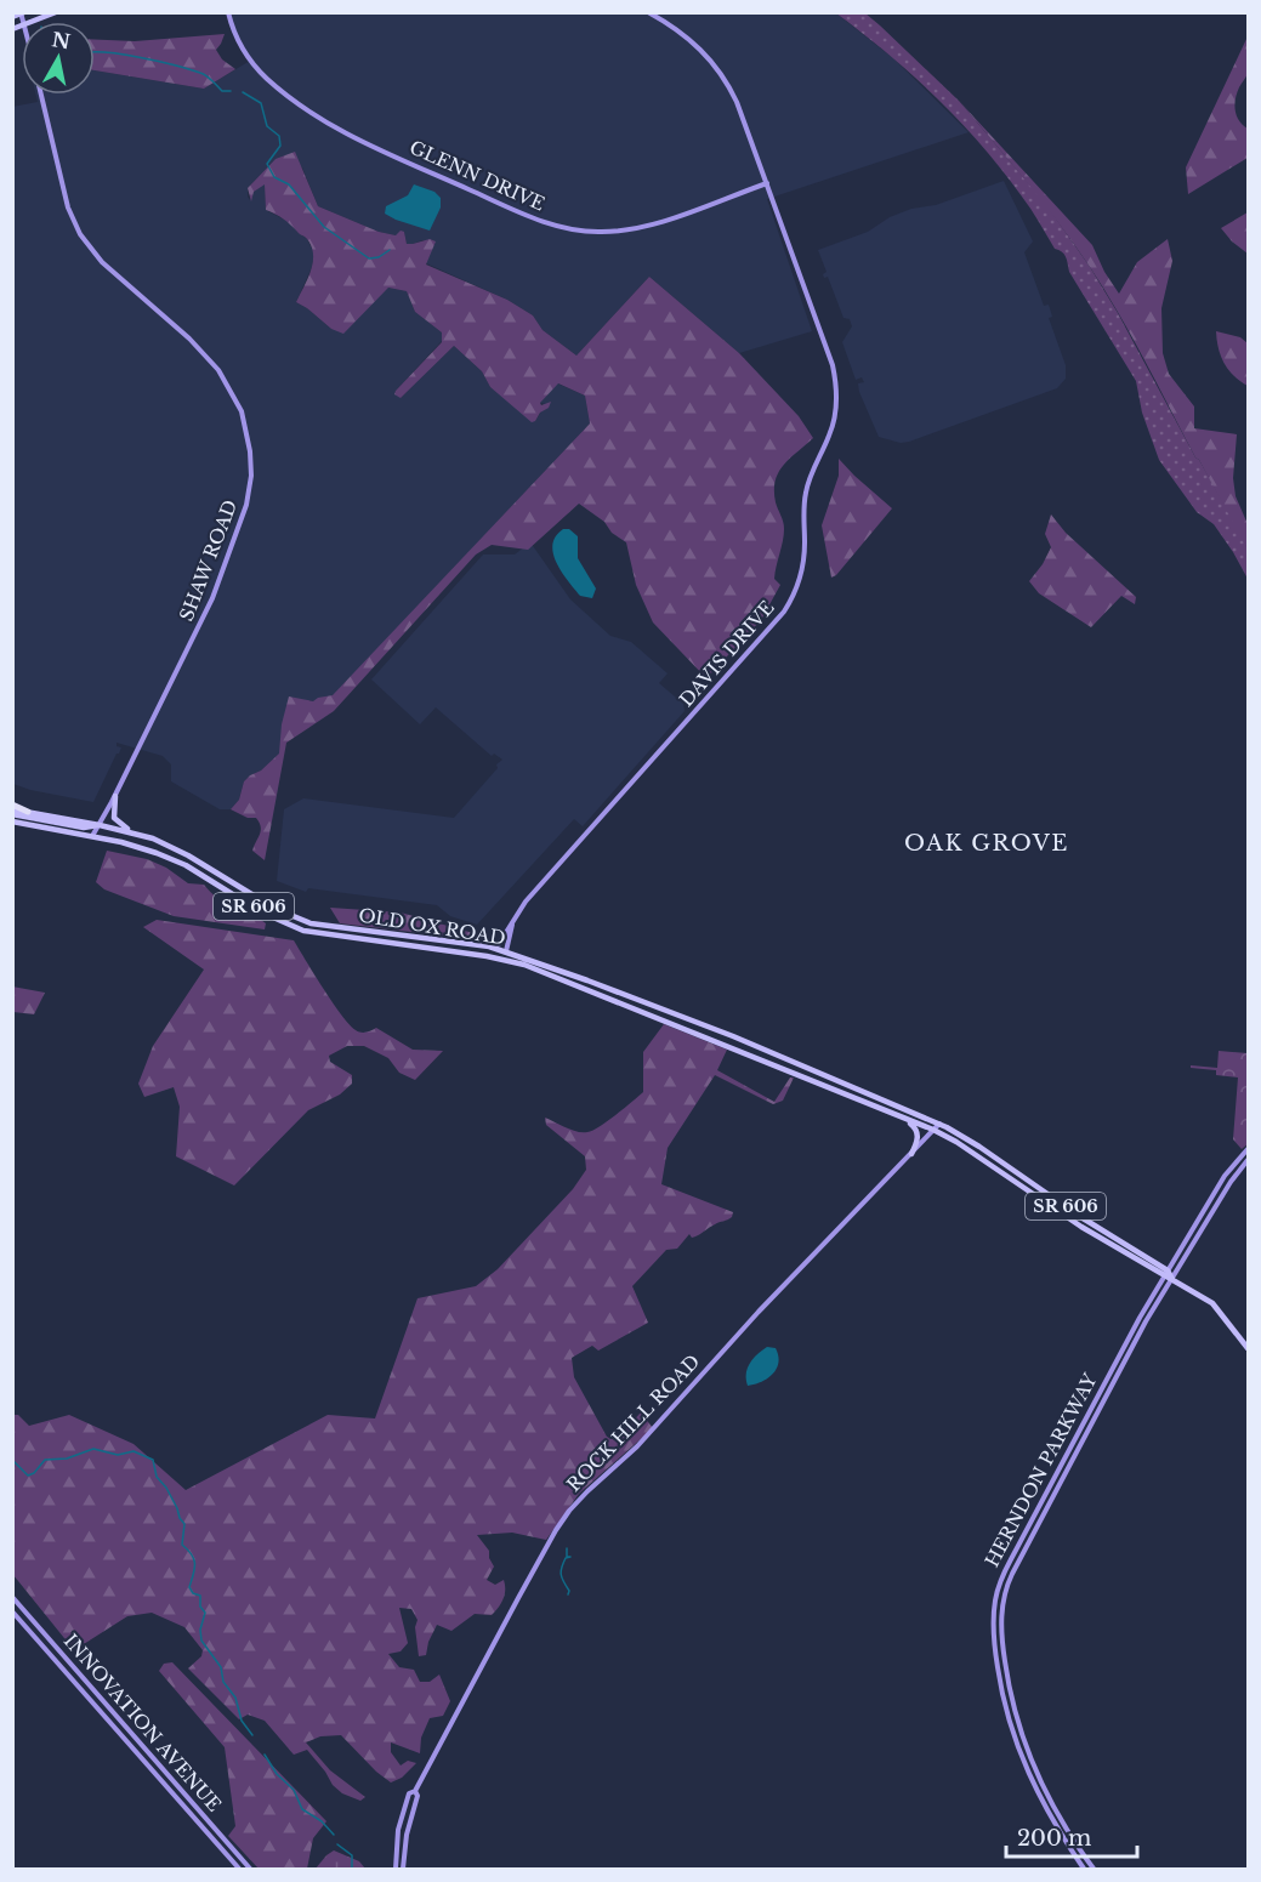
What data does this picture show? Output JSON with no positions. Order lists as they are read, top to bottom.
{
  "streets": {
    "main road": ["SR 606", "OLD OX ROAD"],
    "street": [
      "GLENN DRIVE",
      "SHAW ROAD",
      "DAVIS DRIVE",
      "ROCK HILL ROAD",
      "HERNDON PARKWAY",
      "INNOVATION AVENUE"
    ]
  },
  "crossings": [
    ["GLENN DRIVE", "DAVIS DRIVE"],
    ["SHAW ROAD", "OLD OX ROAD"],
    ["DAVIS DRIVE", "OLD OX ROAD"],
    ["SR 606", "OLD OX ROAD"],
    ["SR 606", "HERNDON PARKWAY"],
    ["OLD OX ROAD", "ROCK HILL ROAD"],
    ["OLD OX ROAD", "HERNDON PARKWAY"]
  ],
  "districts": ["OAK GROVE"],
  "scale_bar": "200 m",
  "north": "top"
}
